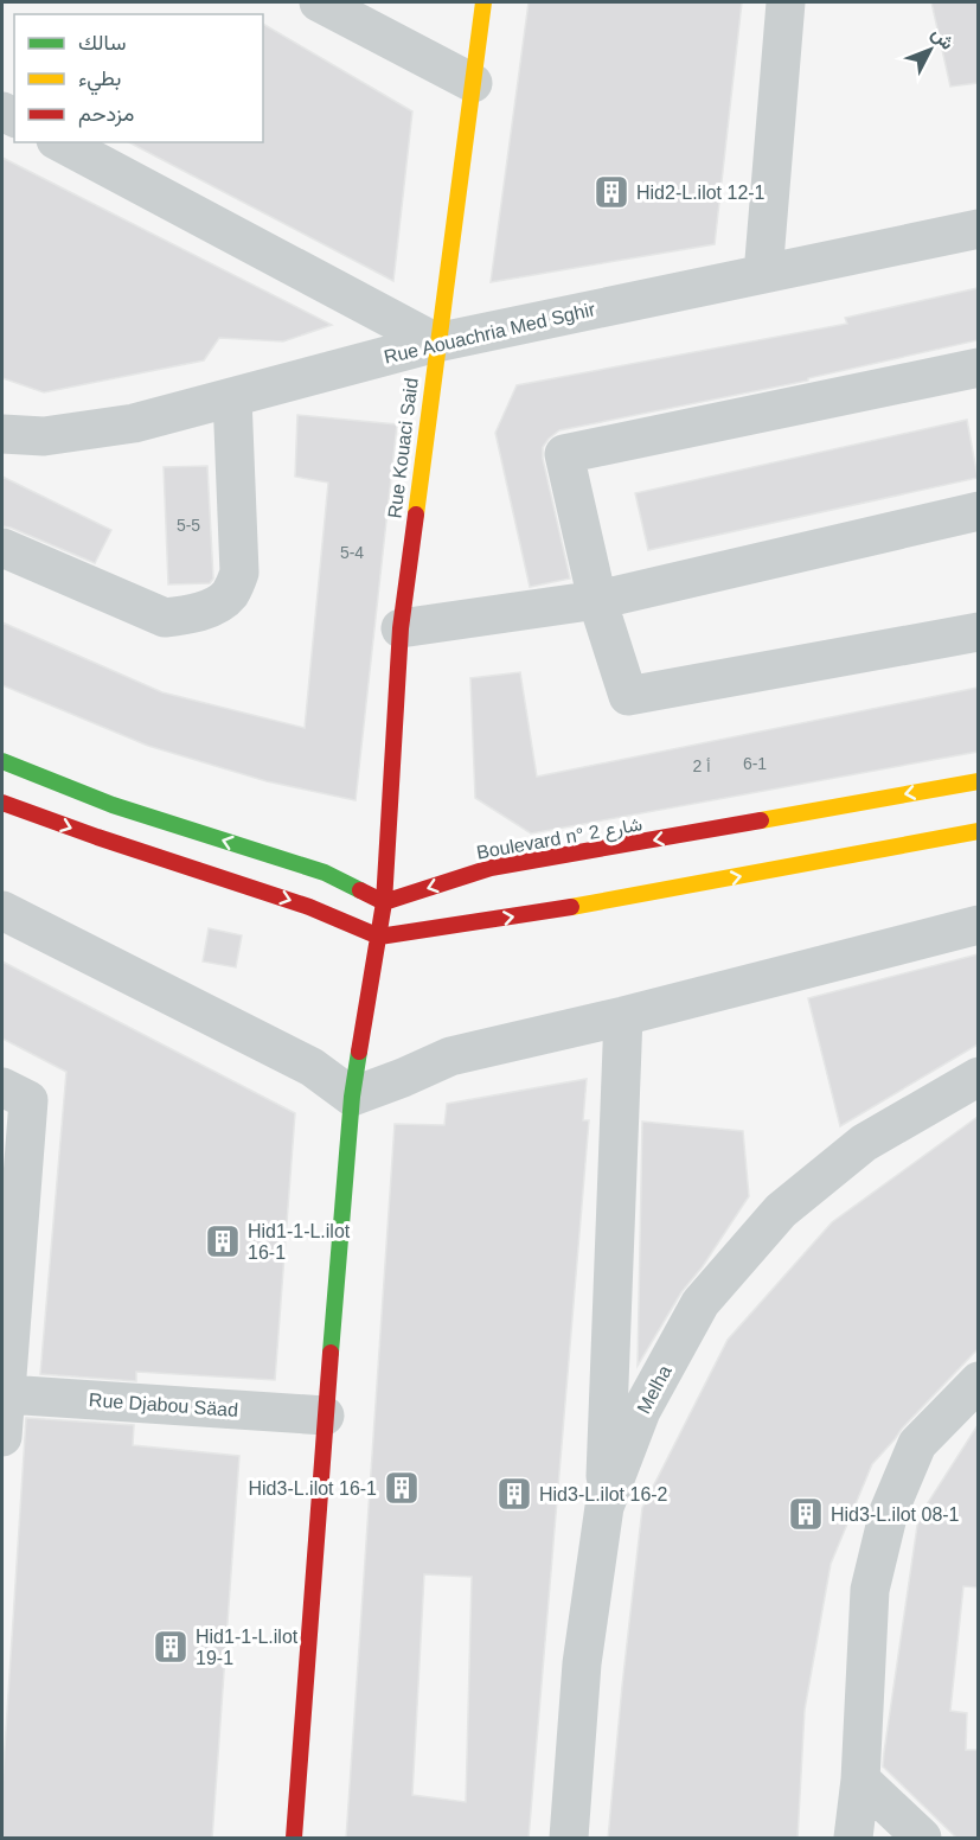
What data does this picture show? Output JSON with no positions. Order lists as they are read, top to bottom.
{
  "streets": {
    "main road": ["Rue Kouaci Said", "Boulevard n° شارع 2"],
    "street": ["Rue Aouachria Med Sghir", "Melha", "Rue Djabou Säad"]
  },
  "crossings": [
    ["Rue Aouachria Med Sghir", "Rue Kouaci Said"],
    ["Rue Kouaci Said", "Boulevard n° شارع 2"],
    ["Rue Kouaci Said", "Rue Djabou Säad"]
  ],
  "places": {
    "building": [
      "Hid2-L.ilot 12-1",
      "Hid1-1-L.ilot 16-1",
      "Hid3-L.ilot 16-1",
      "Hid3-L.ilot 16-2",
      "Hid3-L.ilot 08-1",
      "Hid1-1-L.ilot 19-1"
    ]
  },
  "house_numbers": [
    "5-5",
    "5-4",
    "6-1",
    "أ 2"
  ],
  "legend": ["سالك", "بطيء", "مزدحم"],
  "north": "top right"
}
